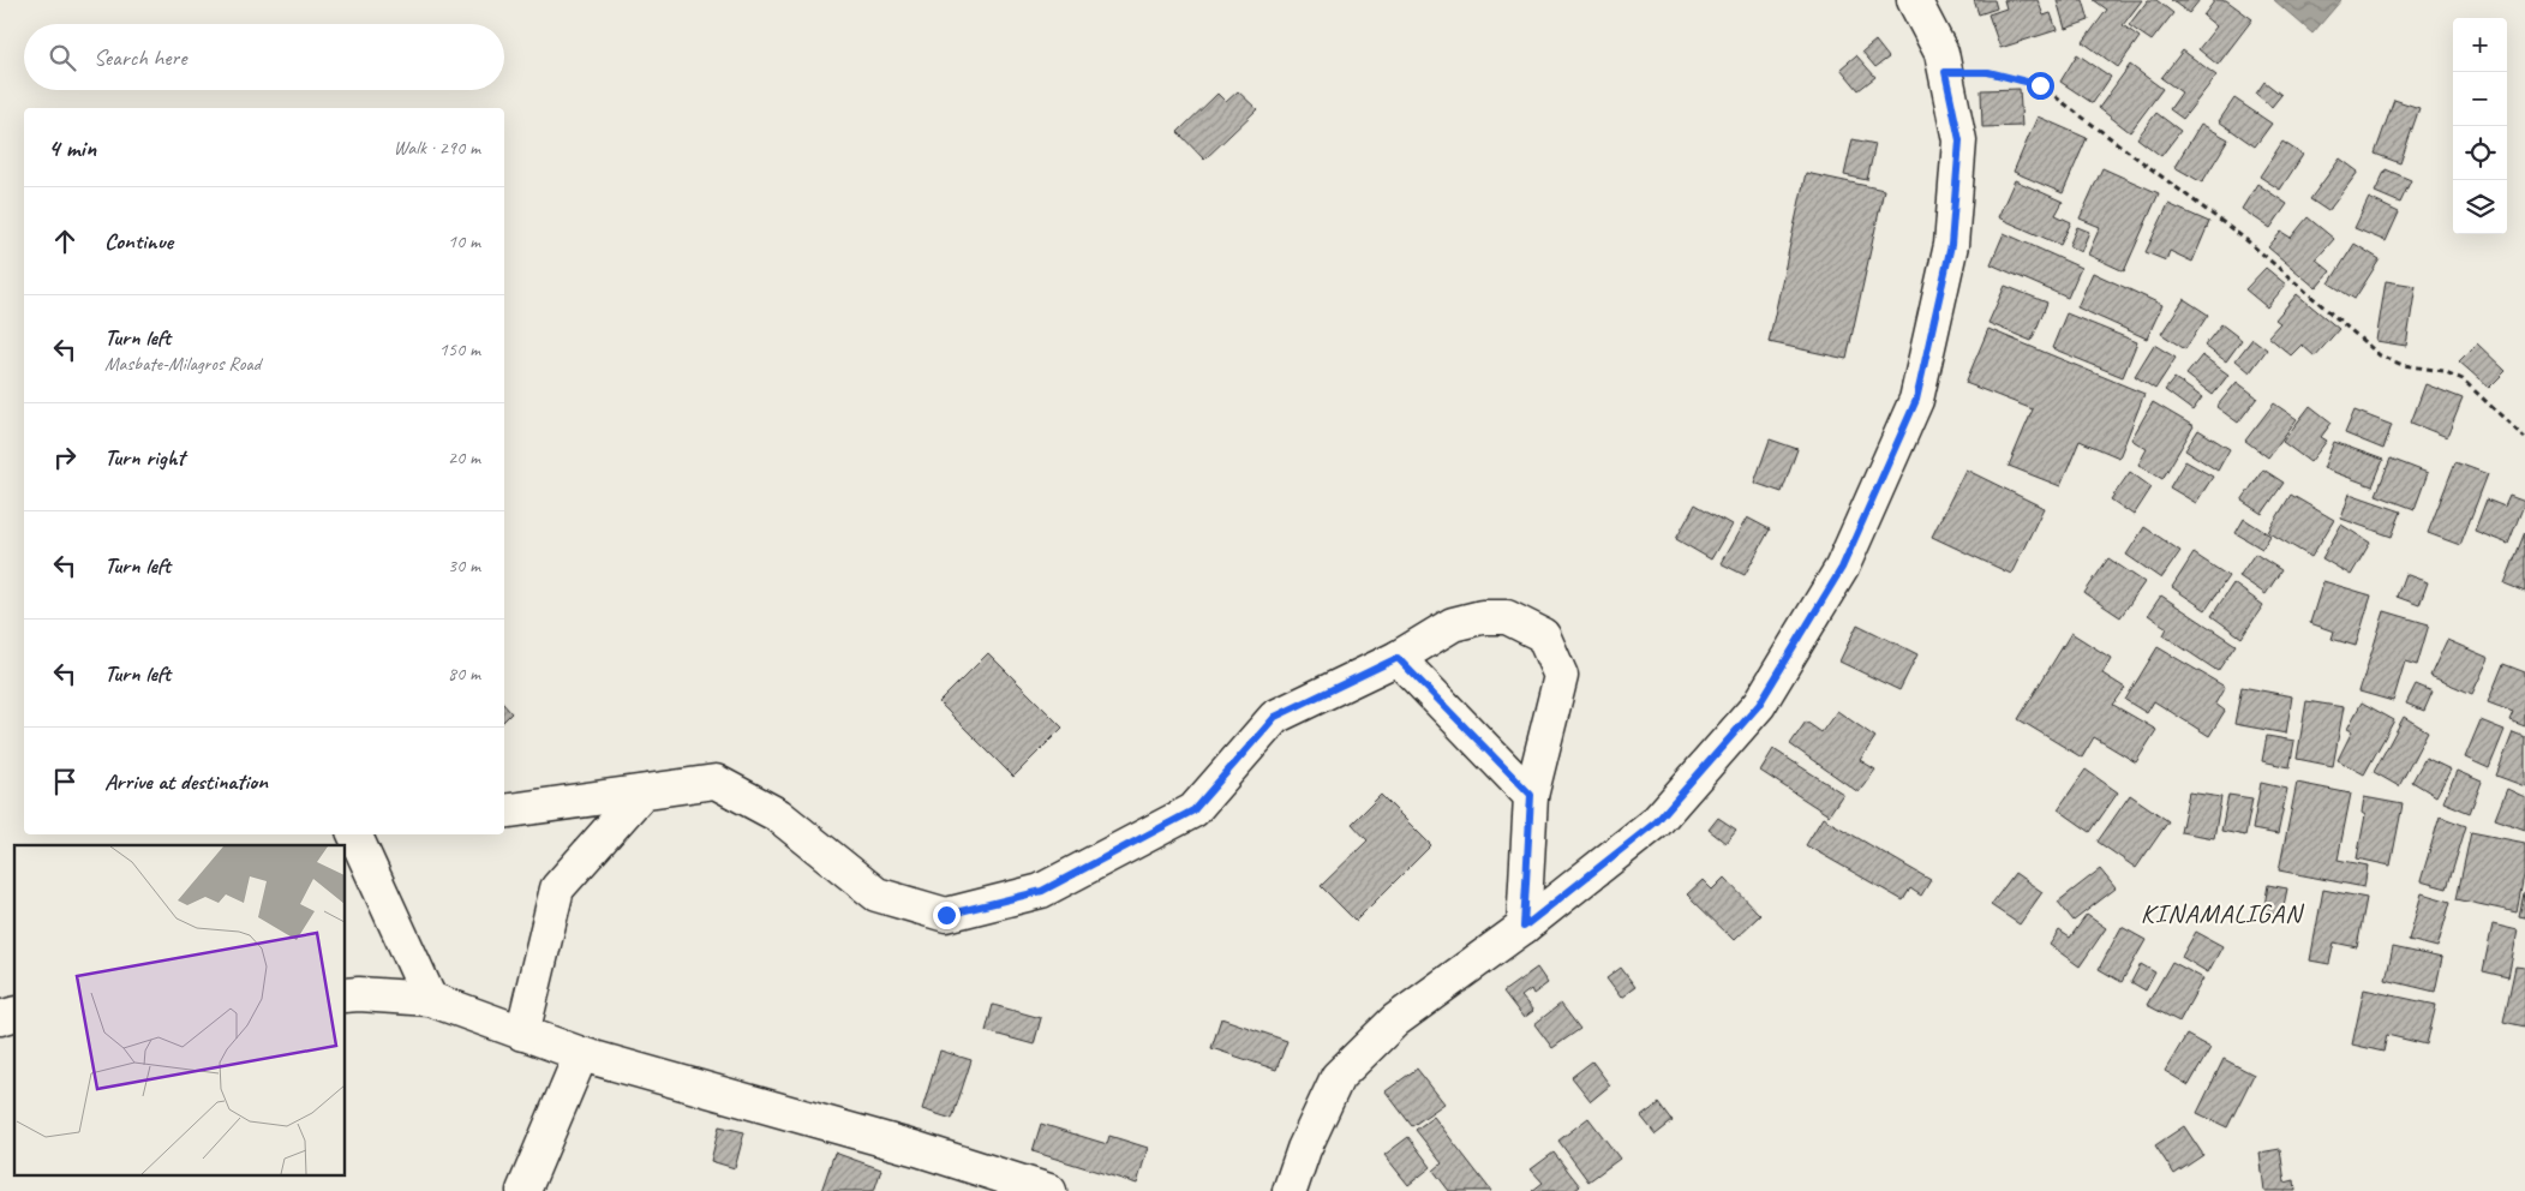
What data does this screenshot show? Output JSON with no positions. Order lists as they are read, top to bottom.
{
  "districts": ["KINAMALIGAN"],
  "page": {
    "map_buttons": ["+", "−"],
    "search": "Search here",
    "heading": ["4 min", "Walk · 290 m"],
    "list": [
      ["Continue", "10 m"],
      ["Turn left", "Masbate-Milagros Road", "150 m"],
      ["Turn right", "20 m"],
      ["Turn left", "30 m"],
      ["Turn left", "80 m"],
      "Arrive at destination"
    ]
  }
}
